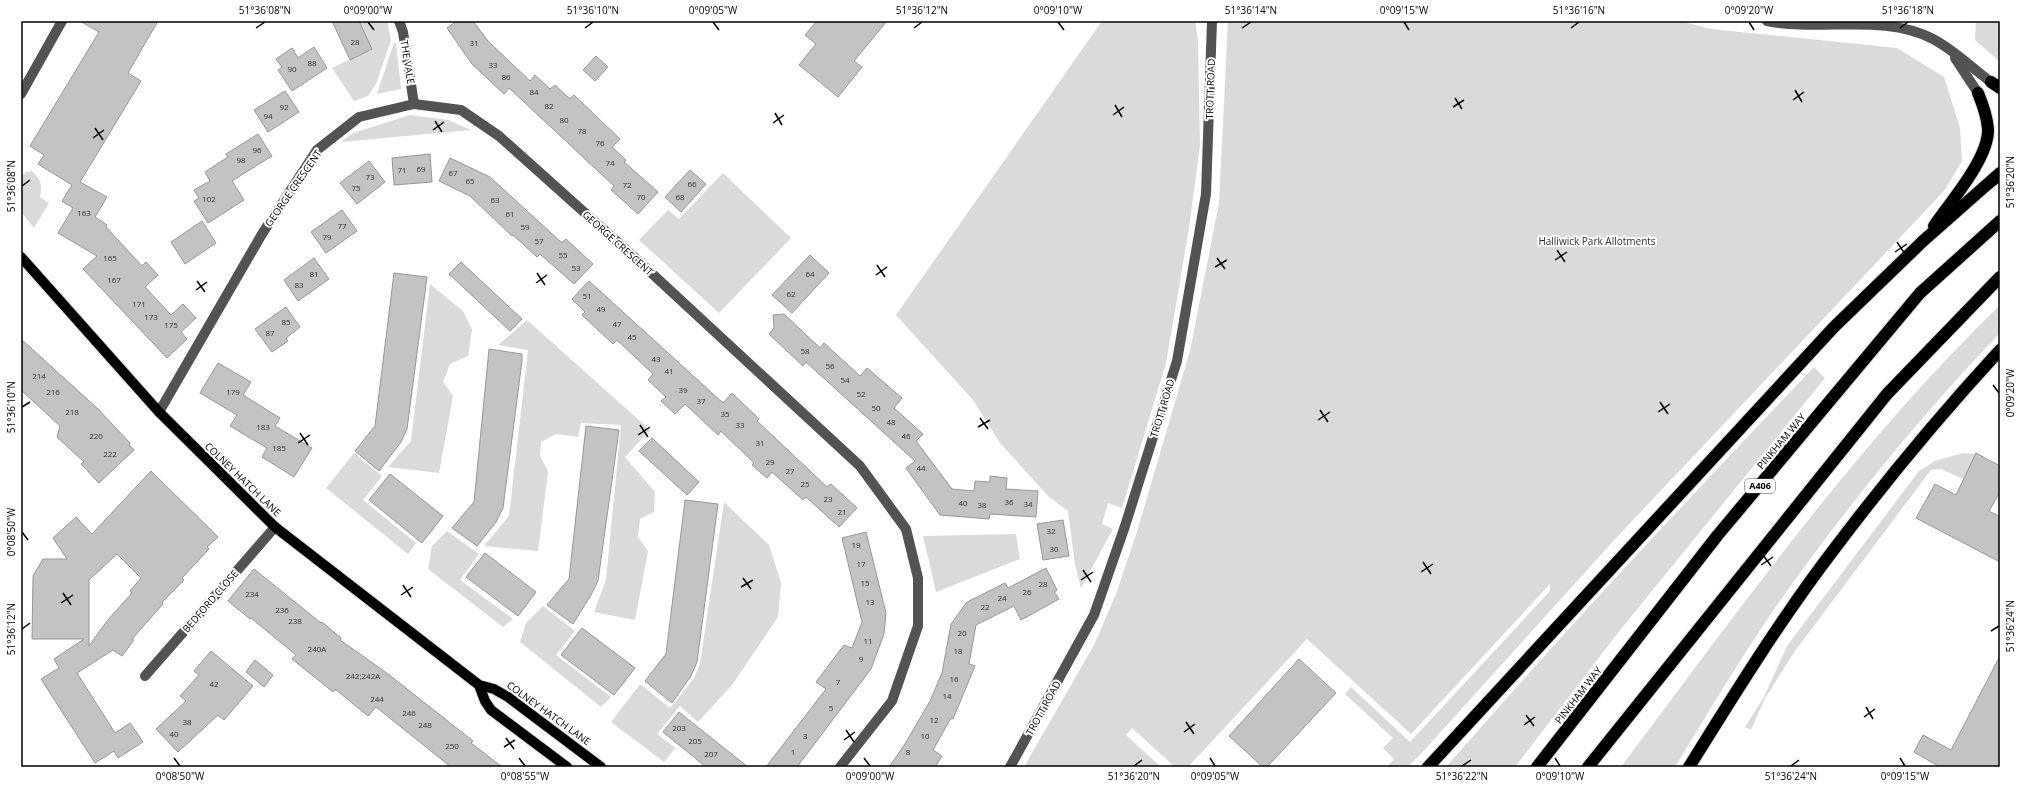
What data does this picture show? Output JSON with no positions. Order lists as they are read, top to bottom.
{
  "streets": {
    "highway": ["PINKHAM WAY", "A406"],
    "main road": ["COLNEY HATCH LANE"],
    "street": [
      "THE VALE",
      "TROTT ROAD",
      "GEORGE CRESCENT",
      "BEDFORD CLOSE"
    ]
  },
  "crossings": [
    ["THE VALE", "GEORGE CRESCENT"],
    ["GEORGE CRESCENT", "COLNEY HATCH LANE"],
    ["COLNEY HATCH LANE", "BEDFORD CLOSE"]
  ],
  "parks": ["Halliwick Park Allotments"],
  "house_numbers": [
    "28",
    "31",
    "88",
    "33",
    "90",
    "86",
    "84",
    "82",
    "92",
    "94",
    "80",
    "78",
    "76",
    "96",
    "98",
    "74",
    "69",
    "71",
    "67",
    "73",
    "65",
    "66",
    "72",
    "75",
    "70",
    "68",
    "102",
    "63",
    "163",
    "61",
    "77",
    "59",
    "79",
    "57",
    "55",
    "165",
    "53",
    "81",
    "64",
    "167",
    "83",
    "62",
    "51",
    "171",
    "49",
    "173",
    "85",
    "47",
    "175",
    "87",
    "45",
    "58",
    "43",
    "56",
    "41",
    "214",
    "54",
    "39",
    "216",
    "179",
    "52",
    "37",
    "50",
    "218",
    "35",
    "48",
    "33",
    "183",
    "220",
    "46",
    "31",
    "185",
    "222",
    "29",
    "44",
    "27",
    "25",
    "23",
    "36",
    "40",
    "34",
    "38",
    "21",
    "32",
    "19",
    "30",
    "17",
    "15",
    "28",
    "26",
    "234",
    "24",
    "13",
    "22",
    "236",
    "238",
    "20",
    "11",
    "240A",
    "18",
    "9",
    "242;242A",
    "16",
    "7",
    "42",
    "14",
    "244",
    "5",
    "246",
    "12",
    "38",
    "248",
    "203",
    "40",
    "3",
    "10",
    "205",
    "250",
    "1",
    "8",
    "207"
  ],
  "coordinates": [
    "51°36'08\"N",
    "0°09'00\"W",
    "51°36'10\"N",
    "0°09'05\"W",
    "51°36'12\"N",
    "0°09'10\"W",
    "51°36'14\"N",
    "0°09'15\"W",
    "51°36'16\"N",
    "0°09'20\"W",
    "51°36'18\"N",
    "51°36'20\"N",
    "0°08'50\"W",
    "51°36'24\"N",
    "0°08'55\"W",
    "51°36'22\"N"
  ]
}
